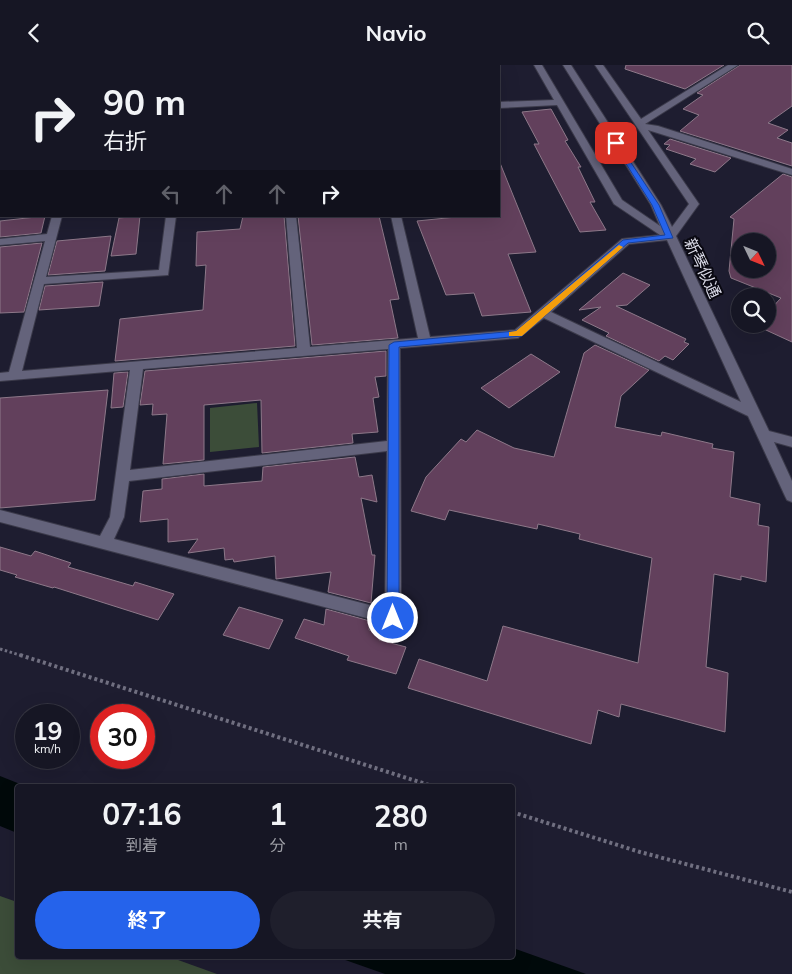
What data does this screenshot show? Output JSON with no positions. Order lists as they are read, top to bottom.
{
  "streets": {
    "street": ["新琴似通"]
  },
  "north": "bottom right",
  "page": {
    "header": "Navio",
    "turn": ["90 m", "右折"],
    "speed": "19 km/h",
    "limit": "30",
    "eta": [
      "07:16",
      "到着",
      "1",
      "分",
      "280",
      "m"
    ],
    "buttons": ["終了", "共有"]
  }
}
